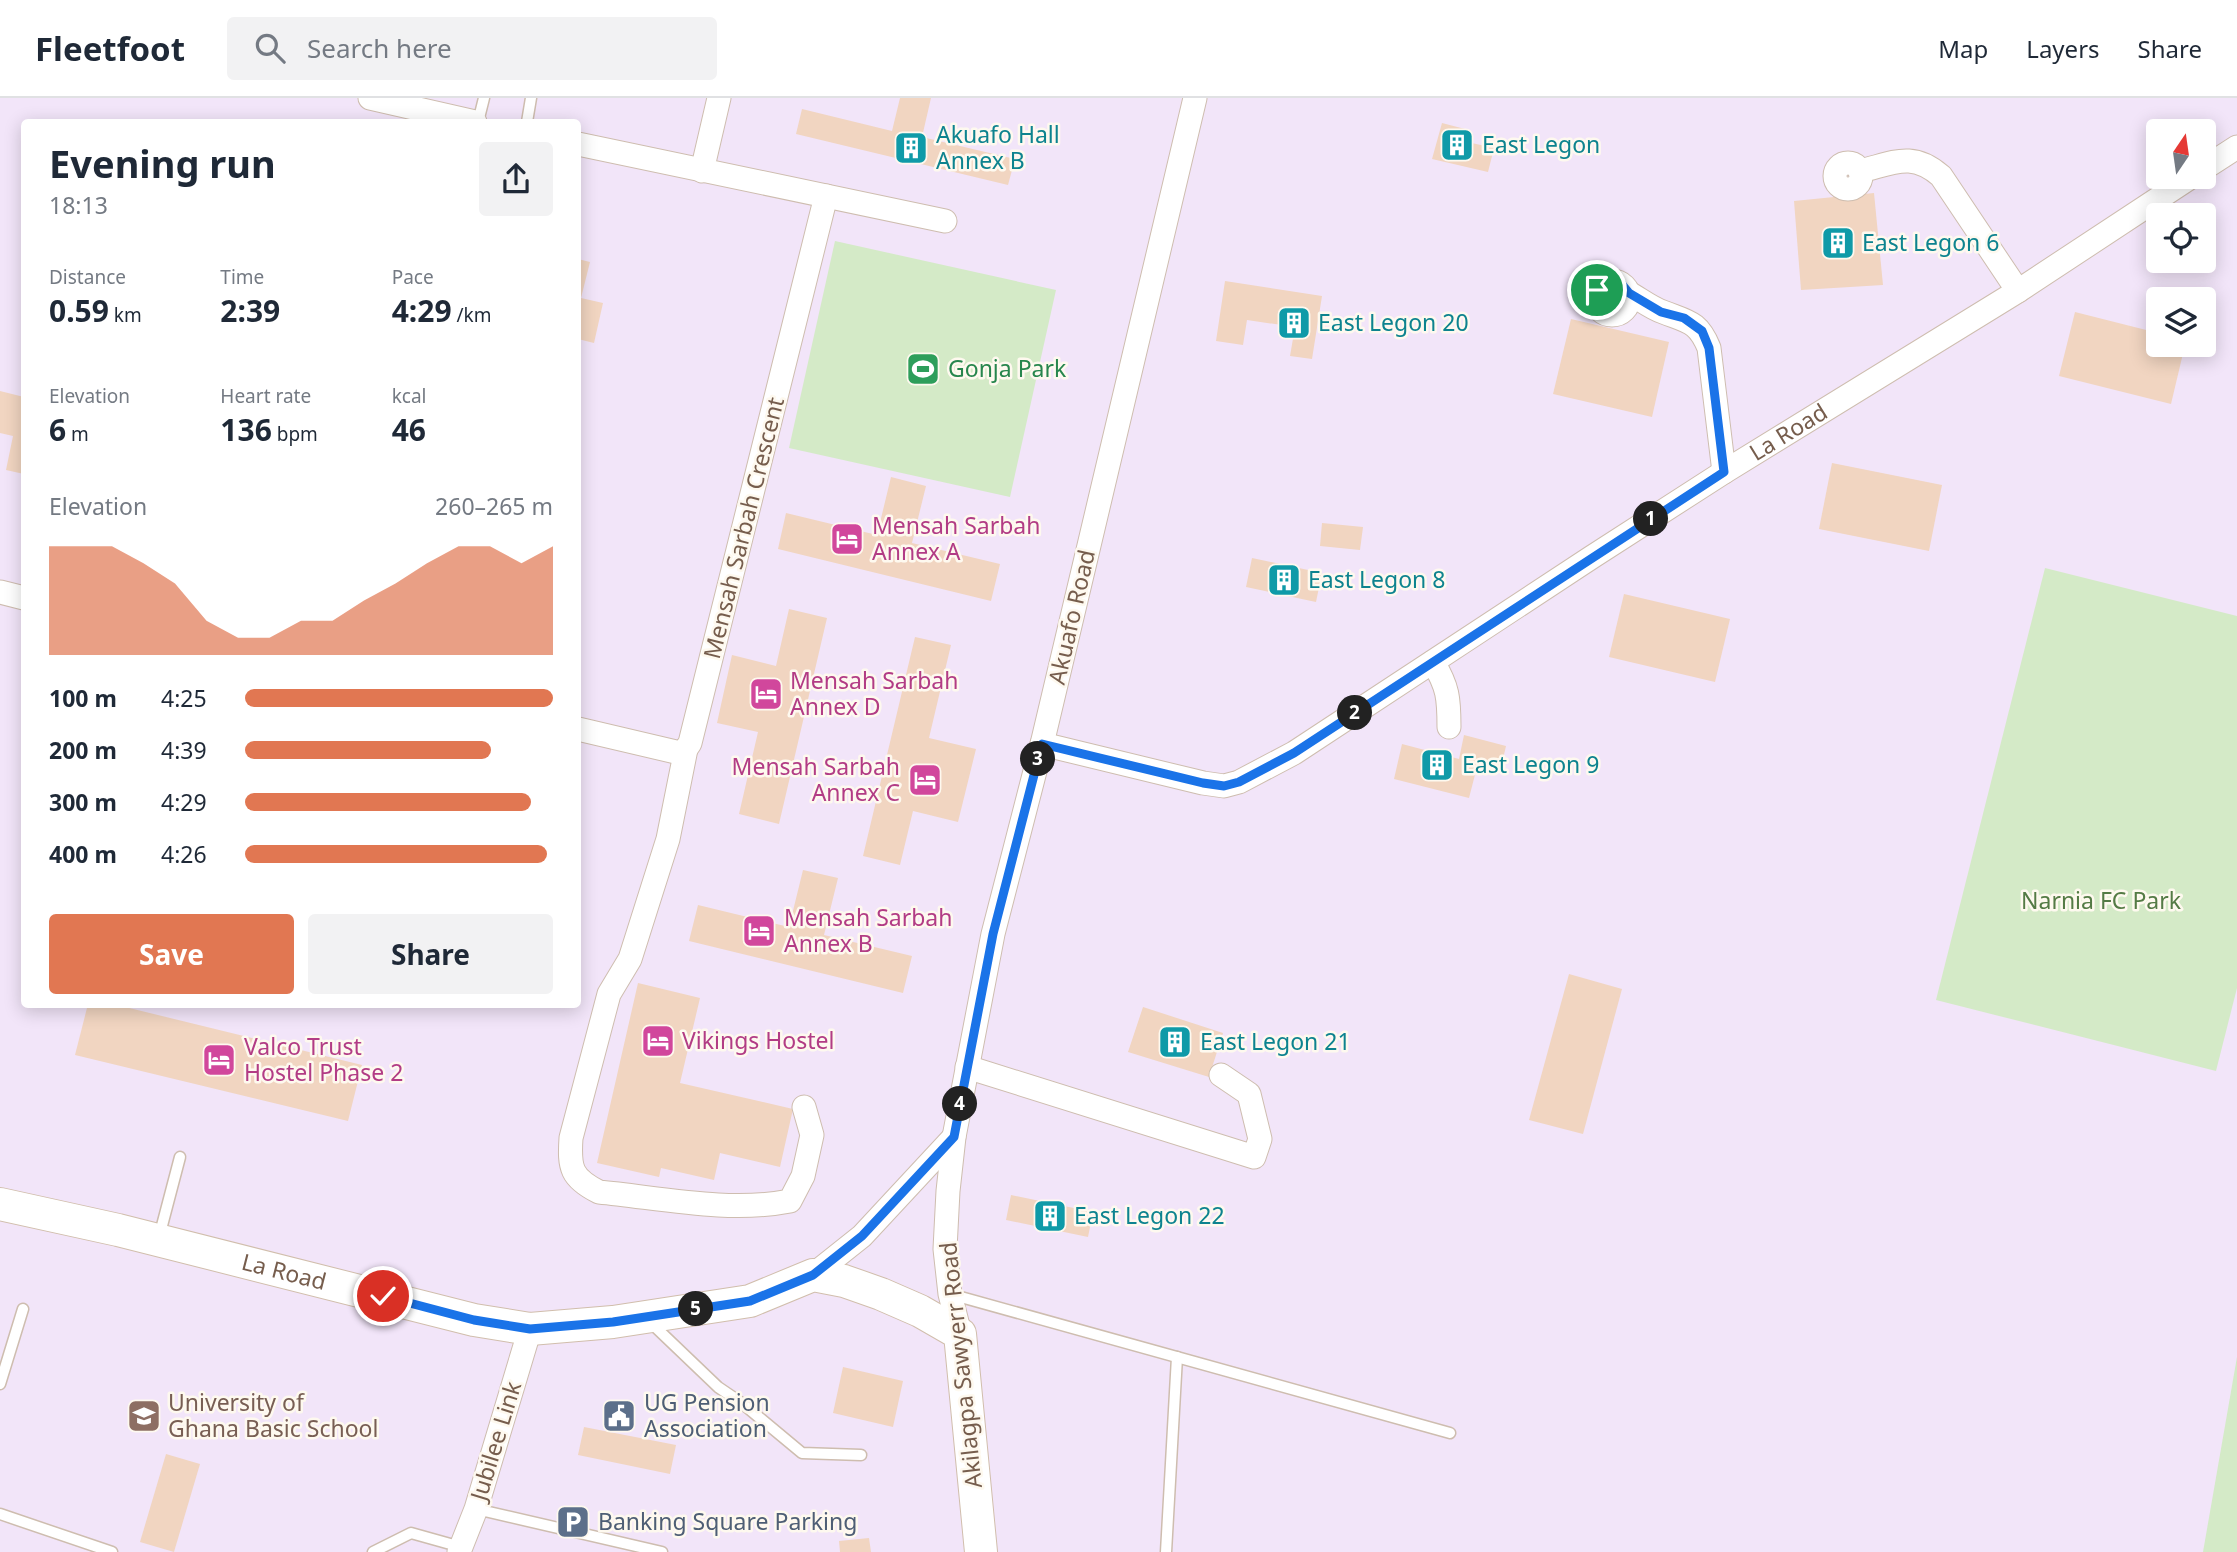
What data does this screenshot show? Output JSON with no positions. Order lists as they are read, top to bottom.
{
  "streets": {
    "street": [
      "La Road",
      "Mensah Sarbah Crescent",
      "Akuafo Road",
      "Akilagpa Sawyerr Road",
      "Jubilee Link"
    ]
  },
  "crossings": [
    ["La Road", "Akuafo Road"],
    ["La Road", "Akilagpa Sawyerr Road"],
    ["La Road", "Jubilee Link"],
    ["Akuafo Road", "Akilagpa Sawyerr Road"]
  ],
  "parks": ["Narnia FC Park"],
  "places": {
    "building": [
      "East Legon",
      "Akuafo Hall Annex B",
      "East Legon 6",
      "East Legon 20",
      "East Legon 8",
      "East Legon 9",
      "East Legon 21",
      "East Legon 22"
    ],
    "sports": ["Gonja Park"],
    "hotel": [
      "Mensah Sarbah Annex A",
      "Mensah Sarbah Annex D",
      "Mensah Sarbah Annex C",
      "Mensah Sarbah Annex B",
      "Vikings Hostel",
      "Valco Trust Hostel Phase 2"
    ],
    "school or university": ["University of Ghana Basic School"],
    "public building": ["UG Pension Association"],
    "parking": ["Banking Square Parking"]
  },
  "north": "top",
  "page": {
    "header": "Fleetfoot",
    "search": "Search here",
    "nav": ["Map", "Layers", "Share"],
    "heading": ["Evening run", "18:13"],
    "stats": [
      ["Distance", "0.59 km"],
      ["Time", "2:39"],
      ["Pace", "4:29 /km"],
      ["Elevation", "6 m"],
      ["Heart rate", "136 bpm"],
      ["kcal", "46"]
    ],
    "chart": ["Elevation", "260–265 m"],
    "pins": [
      "1",
      "2",
      "3",
      "4",
      "5"
    ],
    "list": [
      {
        "name": "100 m",
        "note": "4:25"
      },
      {
        "name": "200 m",
        "note": "4:39"
      },
      {
        "name": "300 m",
        "note": "4:29"
      },
      {
        "name": "400 m",
        "note": "4:26"
      }
    ],
    "buttons": ["Save", "Share"]
  }
}
